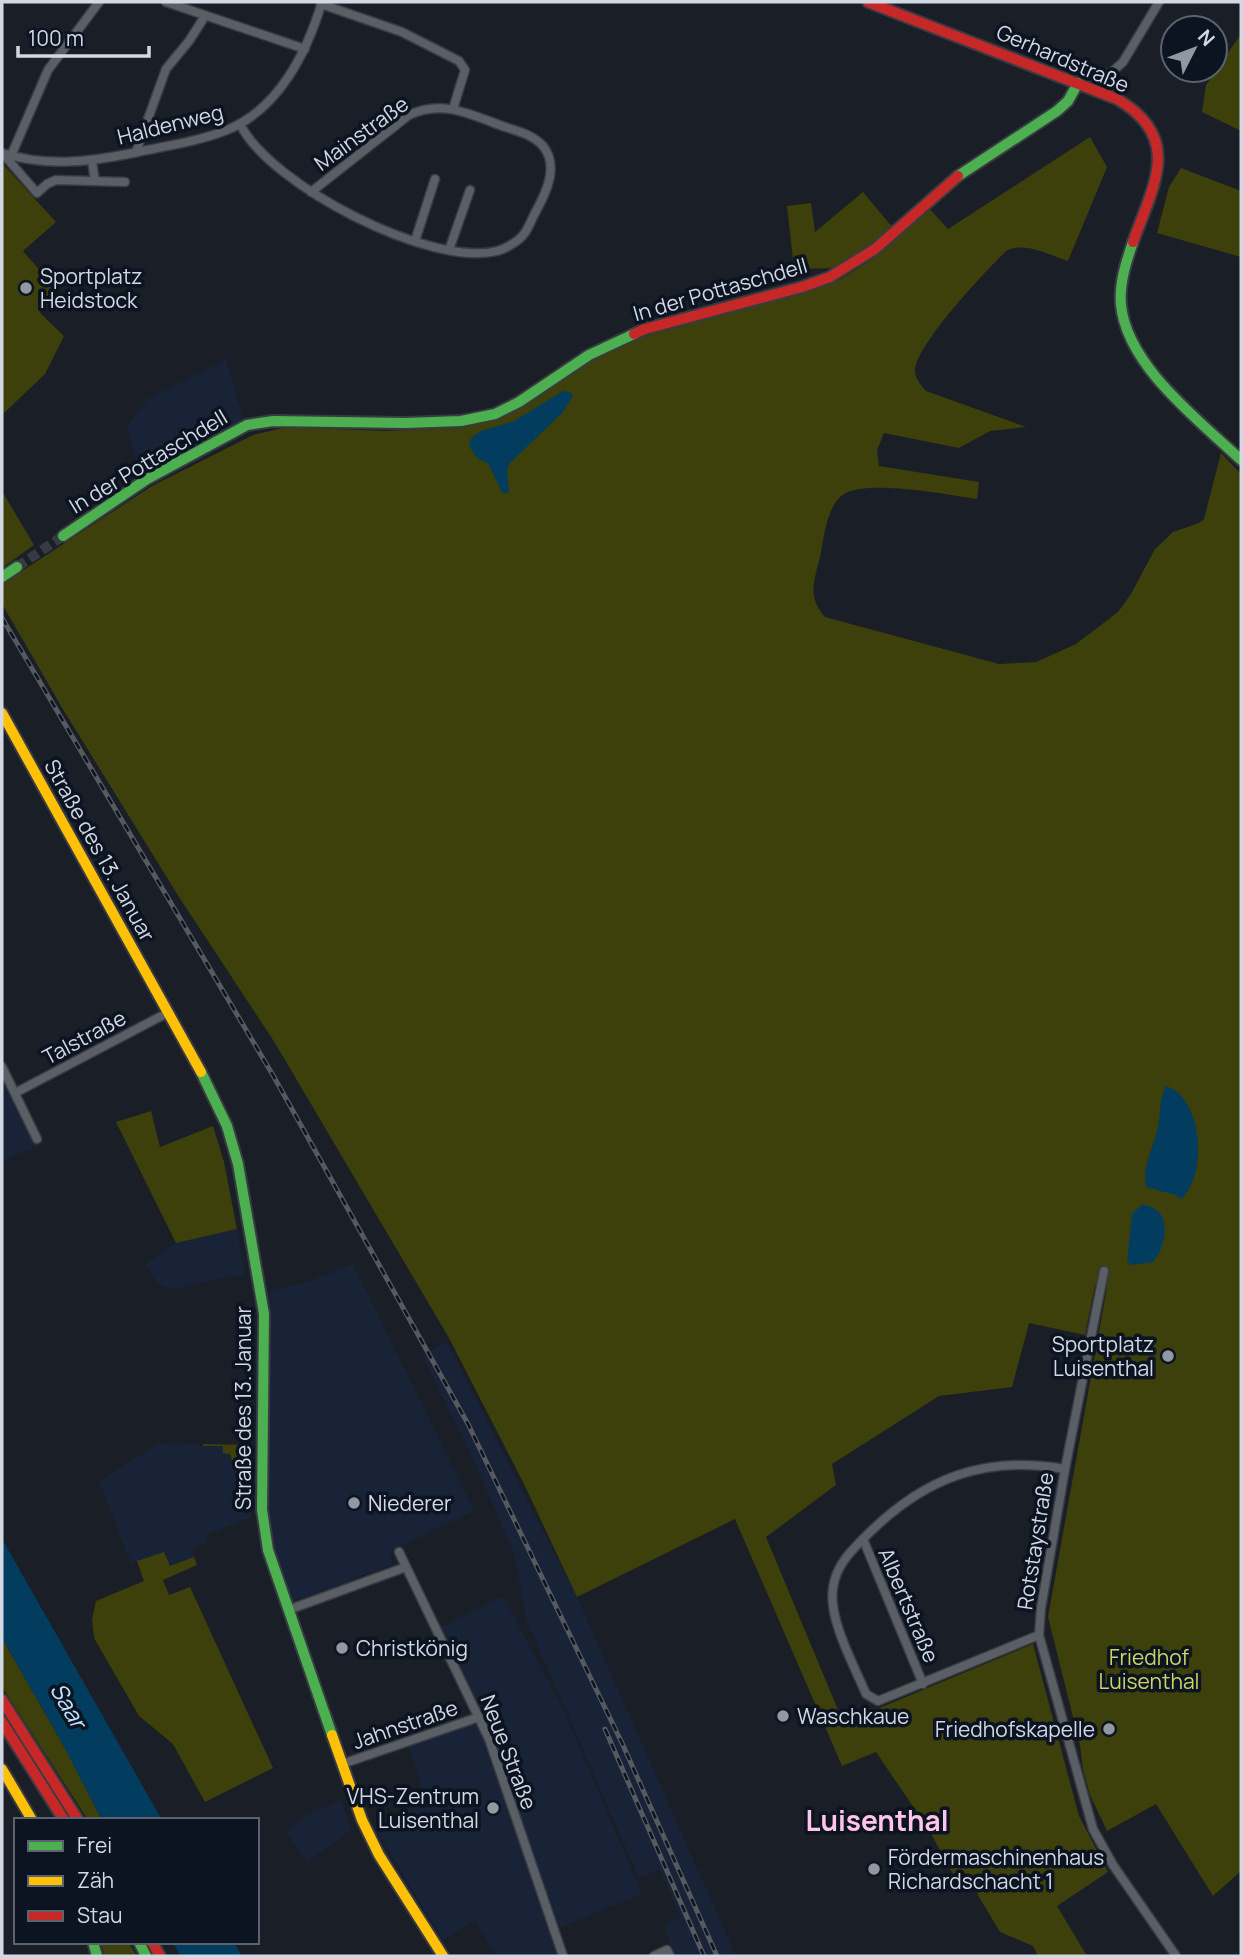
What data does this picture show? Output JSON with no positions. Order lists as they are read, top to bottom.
{
  "streets": {
    "main road": ["Gerhardstraße", "In der Pottaschdell", "Straße des 13. Januar"],
    "street": [
      "Haldenweg",
      "Mainstraße",
      "Talstraße",
      "Rotstaystraße",
      "Albertstraße",
      "Jahnstraße",
      "Neue Straße"
    ]
  },
  "crossings": [
    ["Gerhardstraße", "In der Pottaschdell"],
    ["Haldenweg", "Mainstraße"],
    ["Straße des 13. Januar", "Talstraße"],
    ["Straße des 13. Januar", "Jahnstraße"],
    ["Rotstaystraße", "Albertstraße"],
    ["Jahnstraße", "Neue Straße"]
  ],
  "districts": ["Luisenthal"],
  "water": ["Saar"],
  "parks": ["Friedhof Luisenthal"],
  "places": [
    "Sportplatz Heidstock",
    "Sportplatz Luisenthal",
    "Niederer",
    "Christkönig",
    "Waschkaue",
    "Friedhofskapelle",
    "VHS-Zentrum Luisenthal",
    "Fördermaschinenhaus Richardschacht 1"
  ],
  "legend": ["Frei", "Zäh", "Stau"],
  "scale_bar": "100 m",
  "north": "top right"
}
